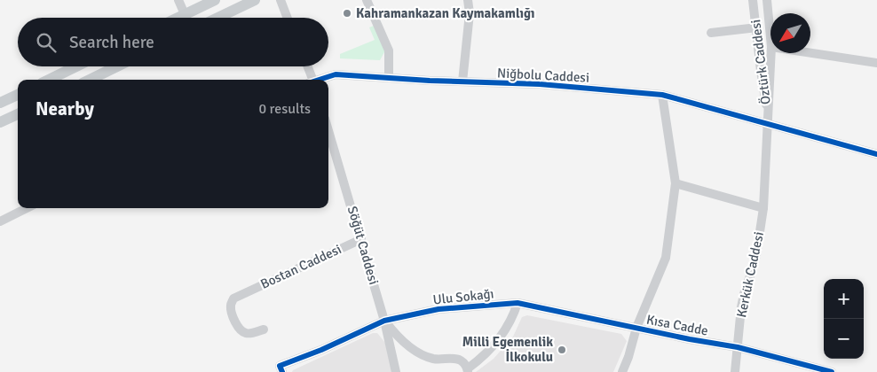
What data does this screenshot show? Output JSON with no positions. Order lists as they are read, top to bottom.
{
  "streets": {
    "street": [
      "Öztürk Caddesi",
      "Niğbolu Caddesi",
      "Söğüt Caddesi",
      "Bostan Caddesi",
      "Kerkük Caddesi",
      "Ulu Sokağı",
      "Kısa Cadde"
    ]
  },
  "crossings": [
    ["Öztürk Caddesi", "Niğbolu Caddesi"],
    ["Öztürk Caddesi", "Kerkük Caddesi"],
    ["Niğbolu Caddesi", "Kerkük Caddesi"],
    ["Söğüt Caddesi", "Bostan Caddesi"],
    ["Söğüt Caddesi", "Ulu Sokağı"],
    ["Kerkük Caddesi", "Kısa Cadde"],
    ["Ulu Sokağı", "Kısa Cadde"]
  ],
  "places": ["Kahramankazan Kaymakamlığı", "Milli Egemenlik İlkokulu"],
  "north": "bottom left",
  "page": {
    "search": "Search here",
    "heading": ["Nearby", "0 results"],
    "map_buttons": ["+", "−"]
  }
}
